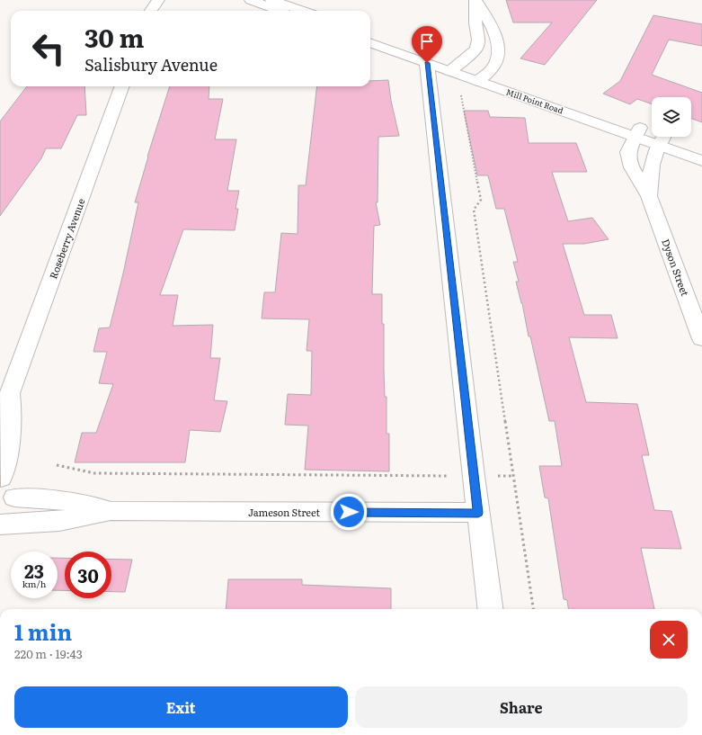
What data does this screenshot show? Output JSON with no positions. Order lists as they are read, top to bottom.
{
  "streets": {
    "street": [
      "Mill Point Road",
      "Roseberry Avenue",
      "Dyson Street",
      "Jameson Street"
    ]
  },
  "crossings": [
    ["Mill Point Road", "Dyson Street"]
  ],
  "page": {
    "turn": ["30 m", "Salisbury Avenue"],
    "speed": "23 km/h",
    "limit": "30",
    "heading": ["1 min", "220 m · 19:43"],
    "buttons": ["Exit", "Share"]
  }
}
